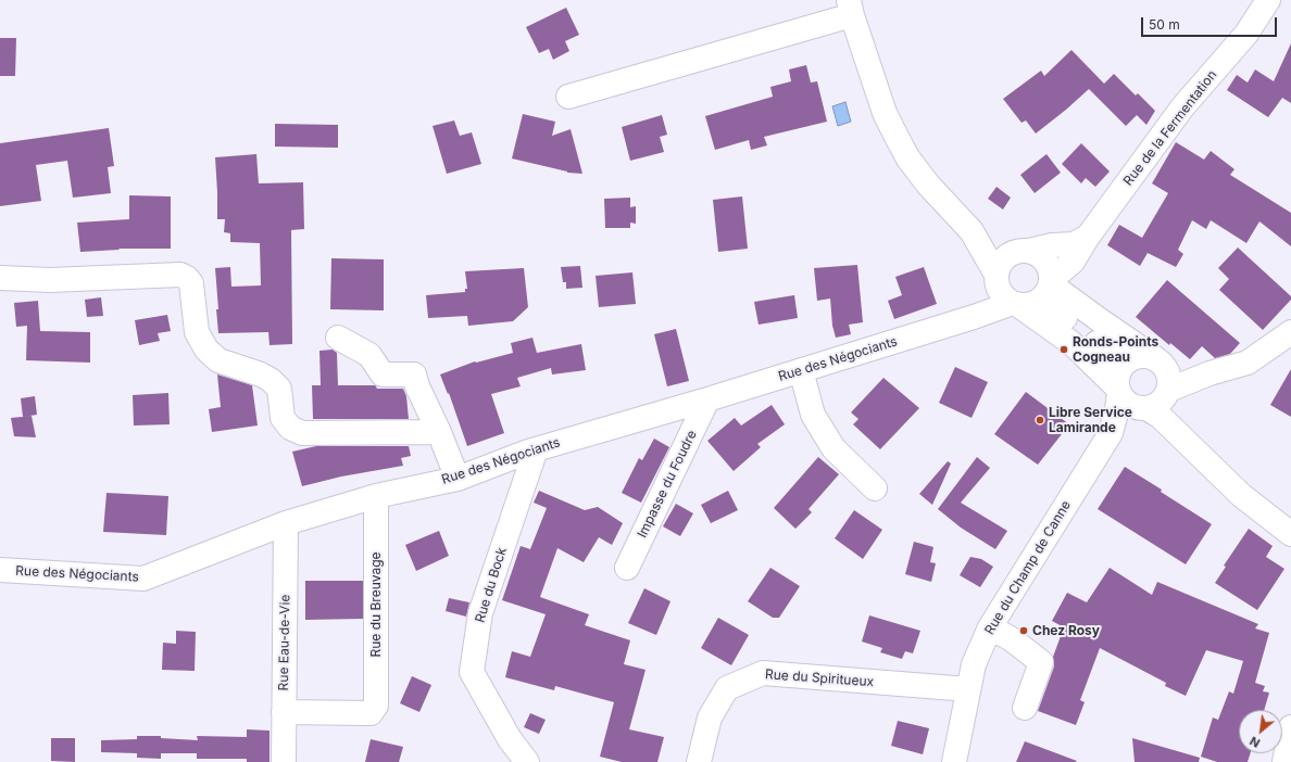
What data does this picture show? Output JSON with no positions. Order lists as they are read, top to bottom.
{
  "streets": {
    "street": [
      "Rue de la Fermentation",
      "Rue des Négociants",
      "Impasse du Foudre",
      "Rue du Champ de Canne",
      "Rue du Bock",
      "Rue du Breuvage",
      "Rue Eau-de-Vie",
      "Rue du Spiritueux"
    ]
  },
  "crossings": [
    ["Rue de la Fermentation", "Rue des Négociants"],
    ["Rue des Négociants", "Impasse du Foudre"],
    ["Rue des Négociants", "Rue du Bock"],
    ["Rue des Négociants", "Rue du Breuvage"],
    ["Rue des Négociants", "Rue Eau-de-Vie"],
    ["Rue du Champ de Canne", "Rue du Spiritueux"],
    ["Rue du Breuvage", "Rue Eau-de-Vie"]
  ],
  "places": ["Ronds-Points Cogneau", "Libre Service Lamirande", "Chez Rosy"],
  "scale_bar": "50 m",
  "north": "bottom left"
}
